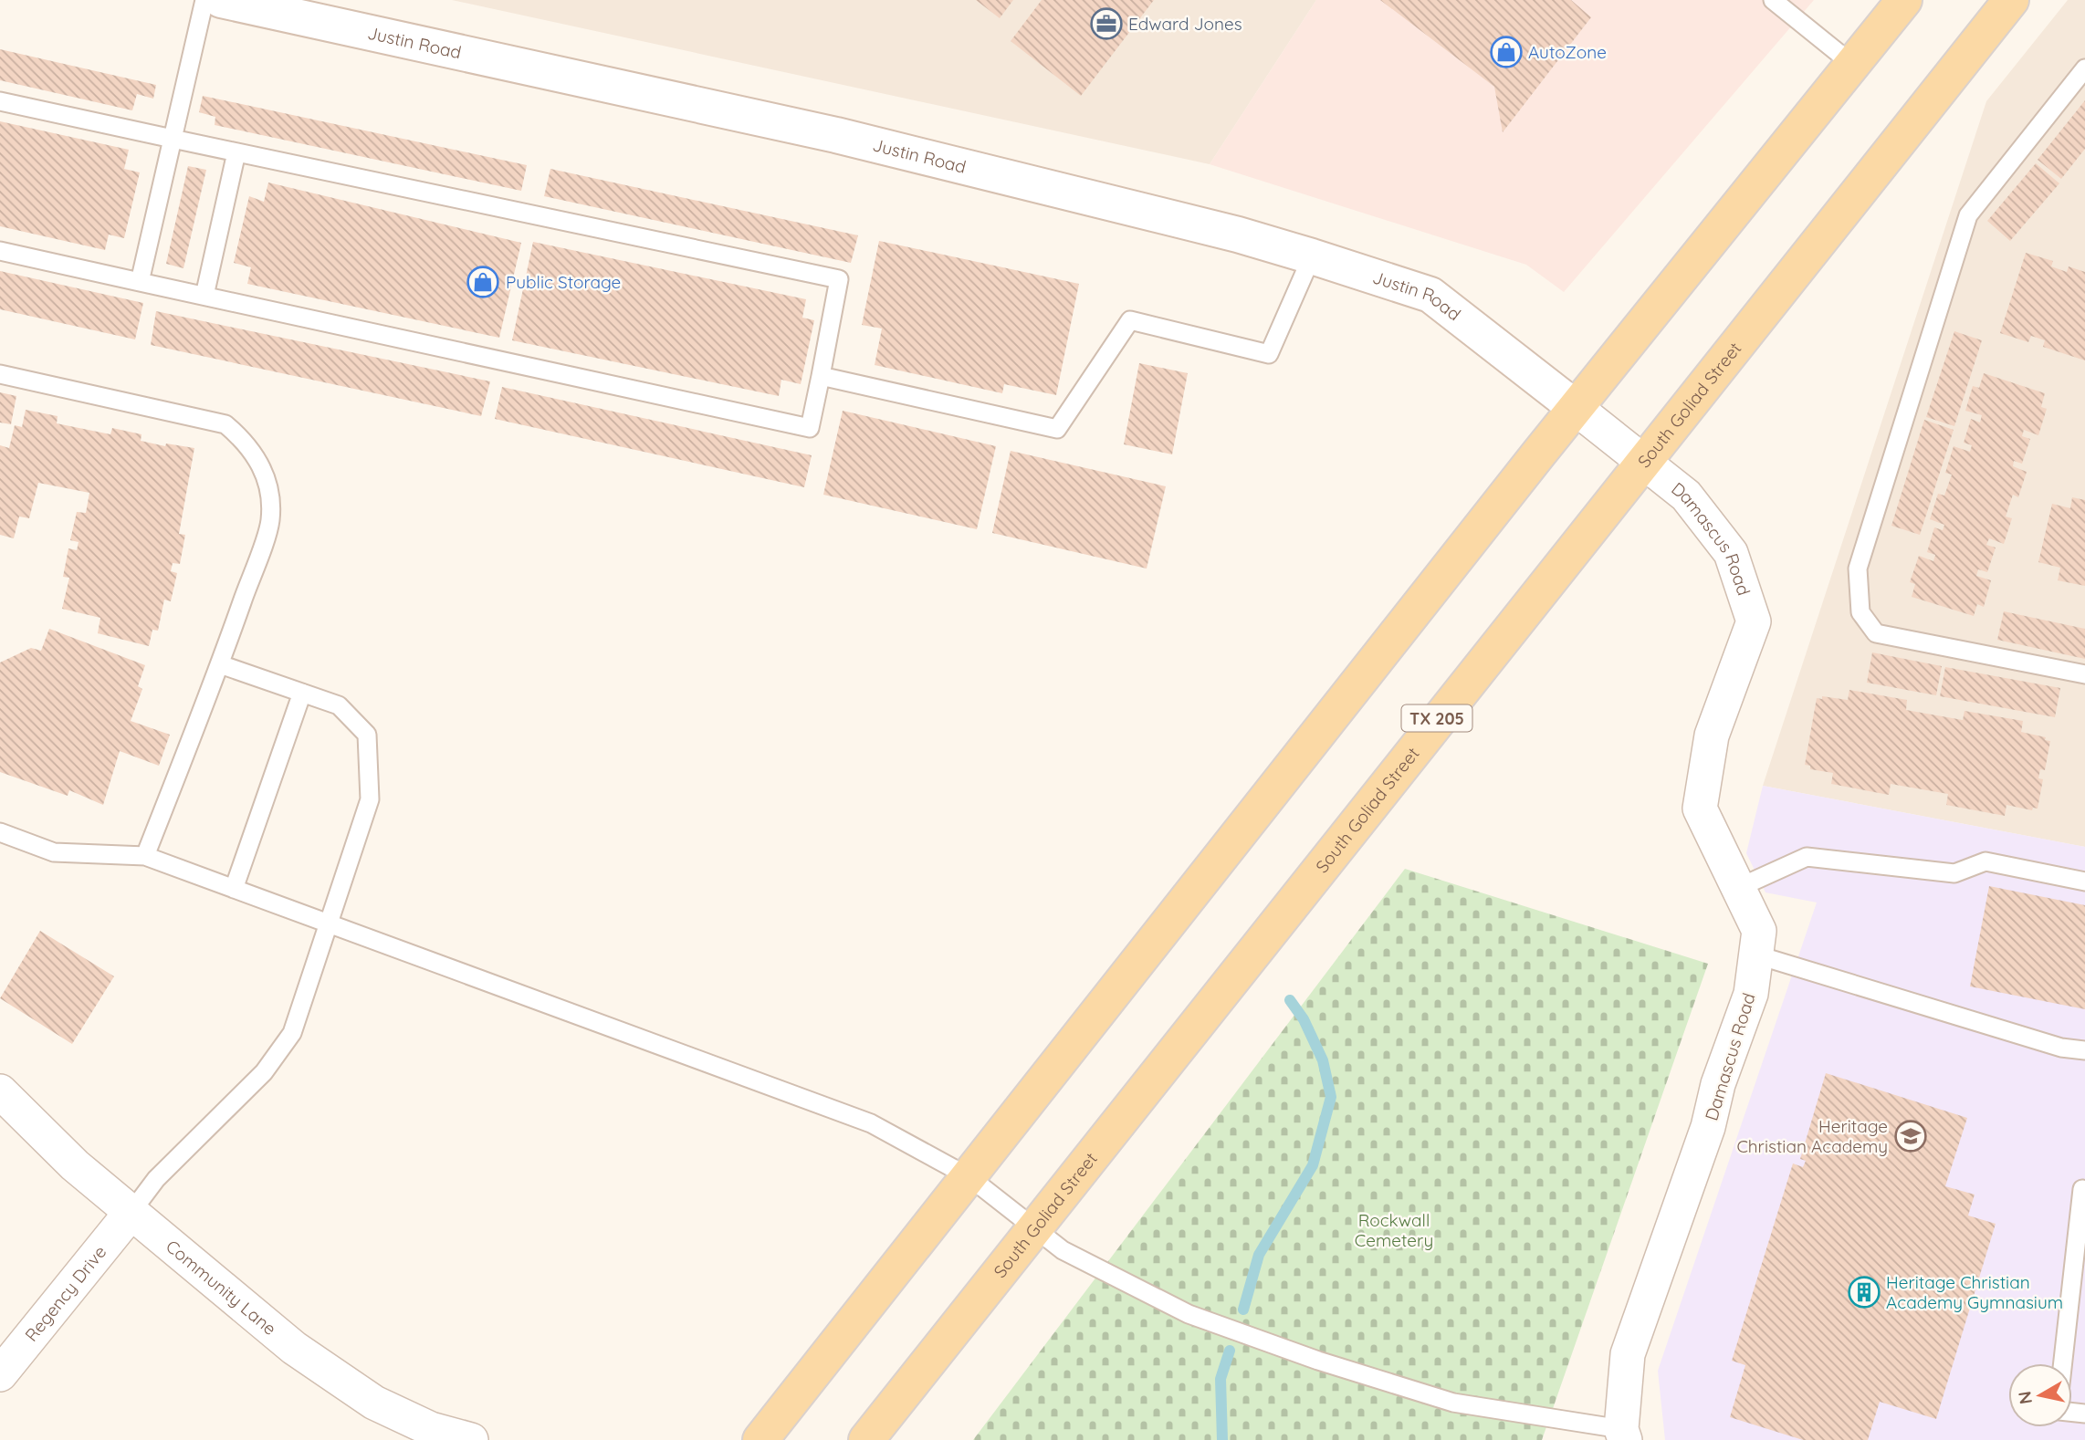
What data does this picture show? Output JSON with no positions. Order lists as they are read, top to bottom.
{
  "streets": {
    "main road": ["South Goliad Street", "TX 205"],
    "street": [
      "Justin Road",
      "Damascus Road",
      "Community Lane",
      "Regency Drive"
    ]
  },
  "crossings": [
    ["Justin Road", "Damascus Road"],
    ["South Goliad Street", "Damascus Road"],
    ["Community Lane", "Regency Drive"]
  ],
  "parks": ["Rockwall Cemetery"],
  "places": {
    "office": ["Edward Jones"],
    "shop": ["AutoZone", "Public Storage"],
    "school or university": ["Heritage Christian Academy"],
    "building": ["Heritage Christian Academy Gymnasium"]
  },
  "north": "left"
}
